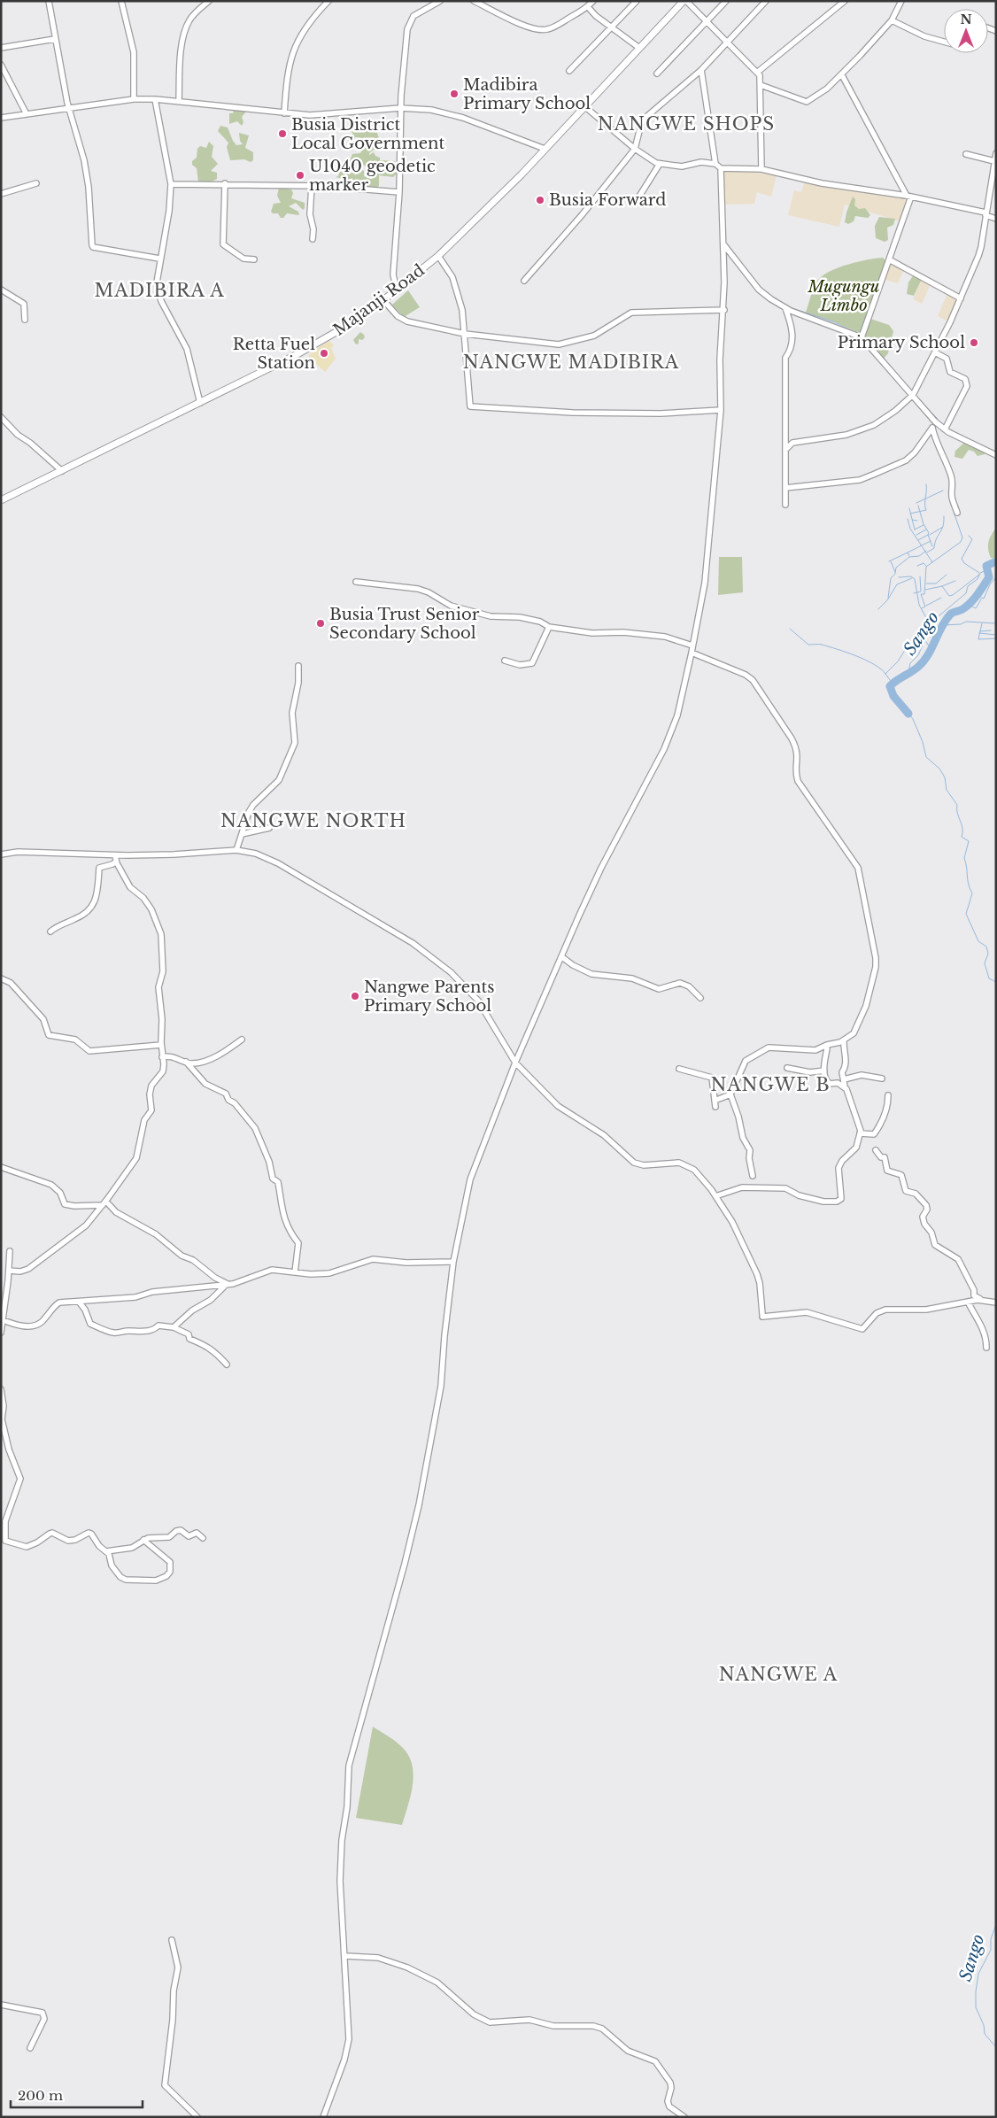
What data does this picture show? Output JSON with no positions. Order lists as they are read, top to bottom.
{
  "streets": {
    "main road": ["Majanji Road"]
  },
  "districts": [
    "NANGWE SHOPS",
    "MADIBIRA A",
    "NANGWE MADIBIRA",
    "NANGWE NORTH",
    "NANGWE B",
    "NANGWE A"
  ],
  "water": ["Sango"],
  "parks": ["Mugungu Limbo"],
  "places": [
    "Madibira Primary School",
    "Busia District Local Government",
    "U1040 geodetic marker",
    "Busia Forward",
    "Primary School",
    "Retta Fuel Station",
    "Busia Trust Senior Secondary School",
    "Nangwe Parents Primary School"
  ],
  "scale_bar": "200 m",
  "north": "top"
}
